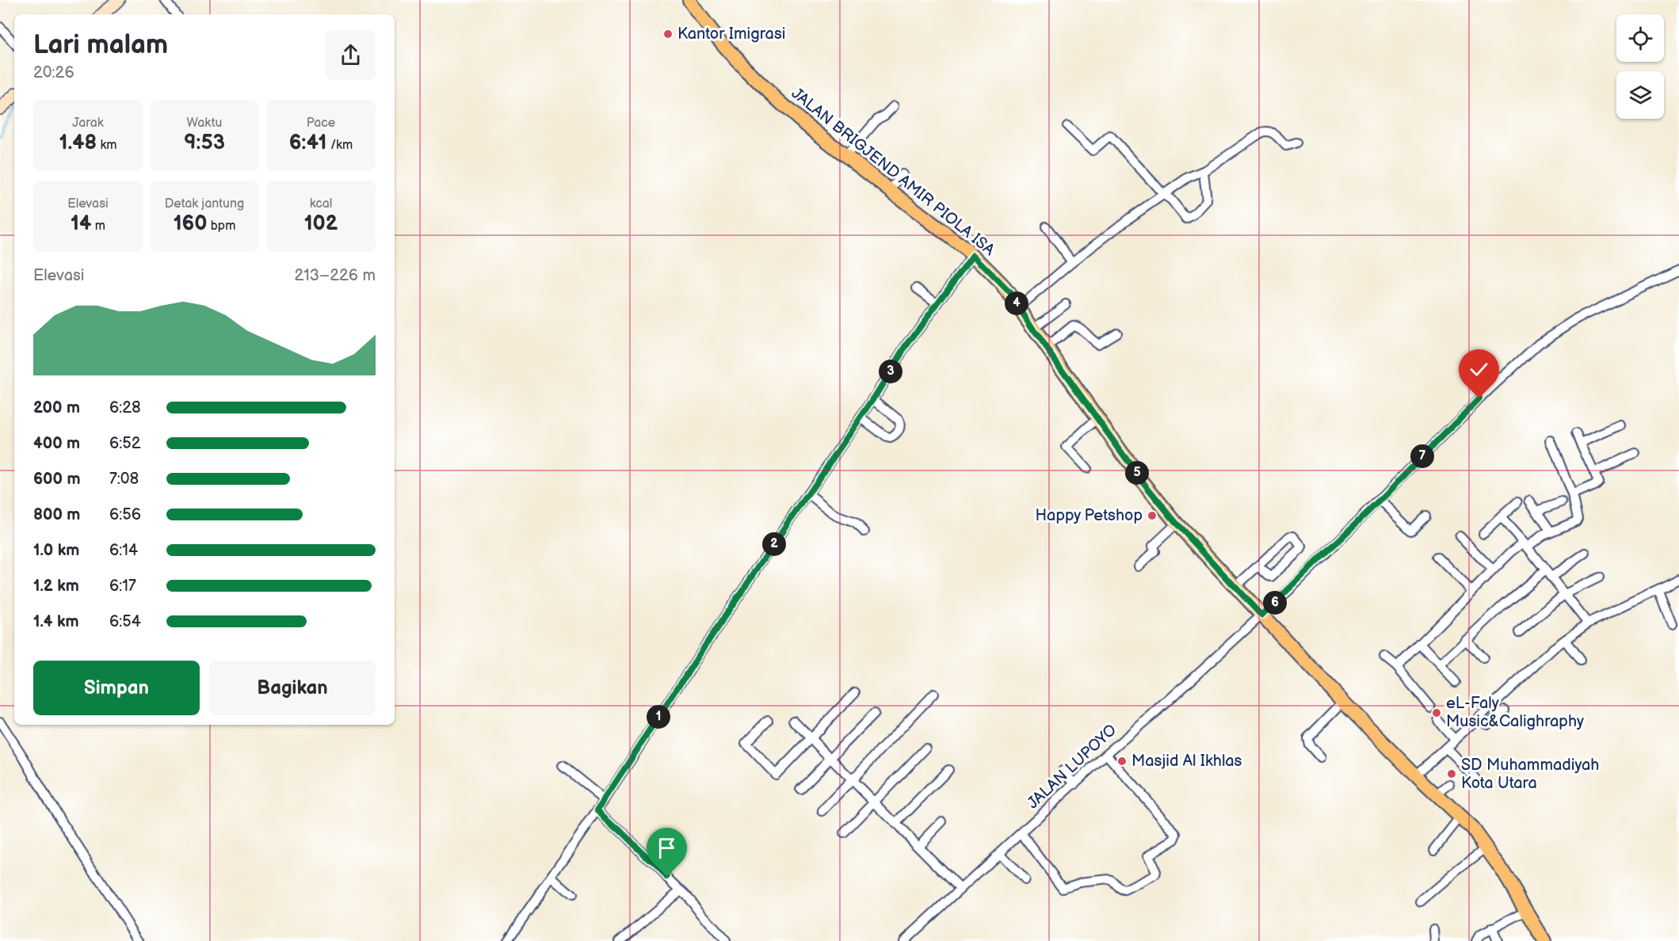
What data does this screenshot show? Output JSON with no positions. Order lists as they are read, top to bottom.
{
  "streets": {
    "main road": ["JALAN BRIGJEND AMIR PIOLA ISA"],
    "street": ["JALAN LUPOYO"]
  },
  "crossings": [
    ["JALAN BRIGJEND AMIR PIOLA ISA", "JALAN LUPOYO"]
  ],
  "places": [
    "Kantor Imigrasi",
    "Happy Petshop",
    "eL-Faly Music&Calighraphy",
    "Masjid Al Ikhlas",
    "SD Muhammadiyah Kota Utara"
  ],
  "page": {
    "heading": ["Lari malam", "20:26"],
    "stats": [
      ["Jarak", "1.48 km"],
      ["Waktu", "9:53"],
      ["Pace", "6:41 /km"],
      ["Elevasi", "14 m"],
      ["Detak jantung", "160 bpm"],
      ["kcal", "102"]
    ],
    "chart": ["Elevasi", "213–226 m"],
    "pins": [
      "4",
      "3",
      "7",
      "5",
      "2",
      "6",
      "1"
    ],
    "list": [
      {
        "name": "200 m",
        "note": "6:28"
      },
      {
        "name": "400 m",
        "note": "6:52"
      },
      {
        "name": "600 m",
        "note": "7:08"
      },
      {
        "name": "800 m",
        "note": "6:56"
      },
      {
        "name": "1.0 km",
        "note": "6:14"
      },
      {
        "name": "1.2 km",
        "note": "6:17"
      },
      {
        "name": "1.4 km",
        "note": "6:54"
      }
    ],
    "buttons": ["Simpan", "Bagikan"]
  }
}
